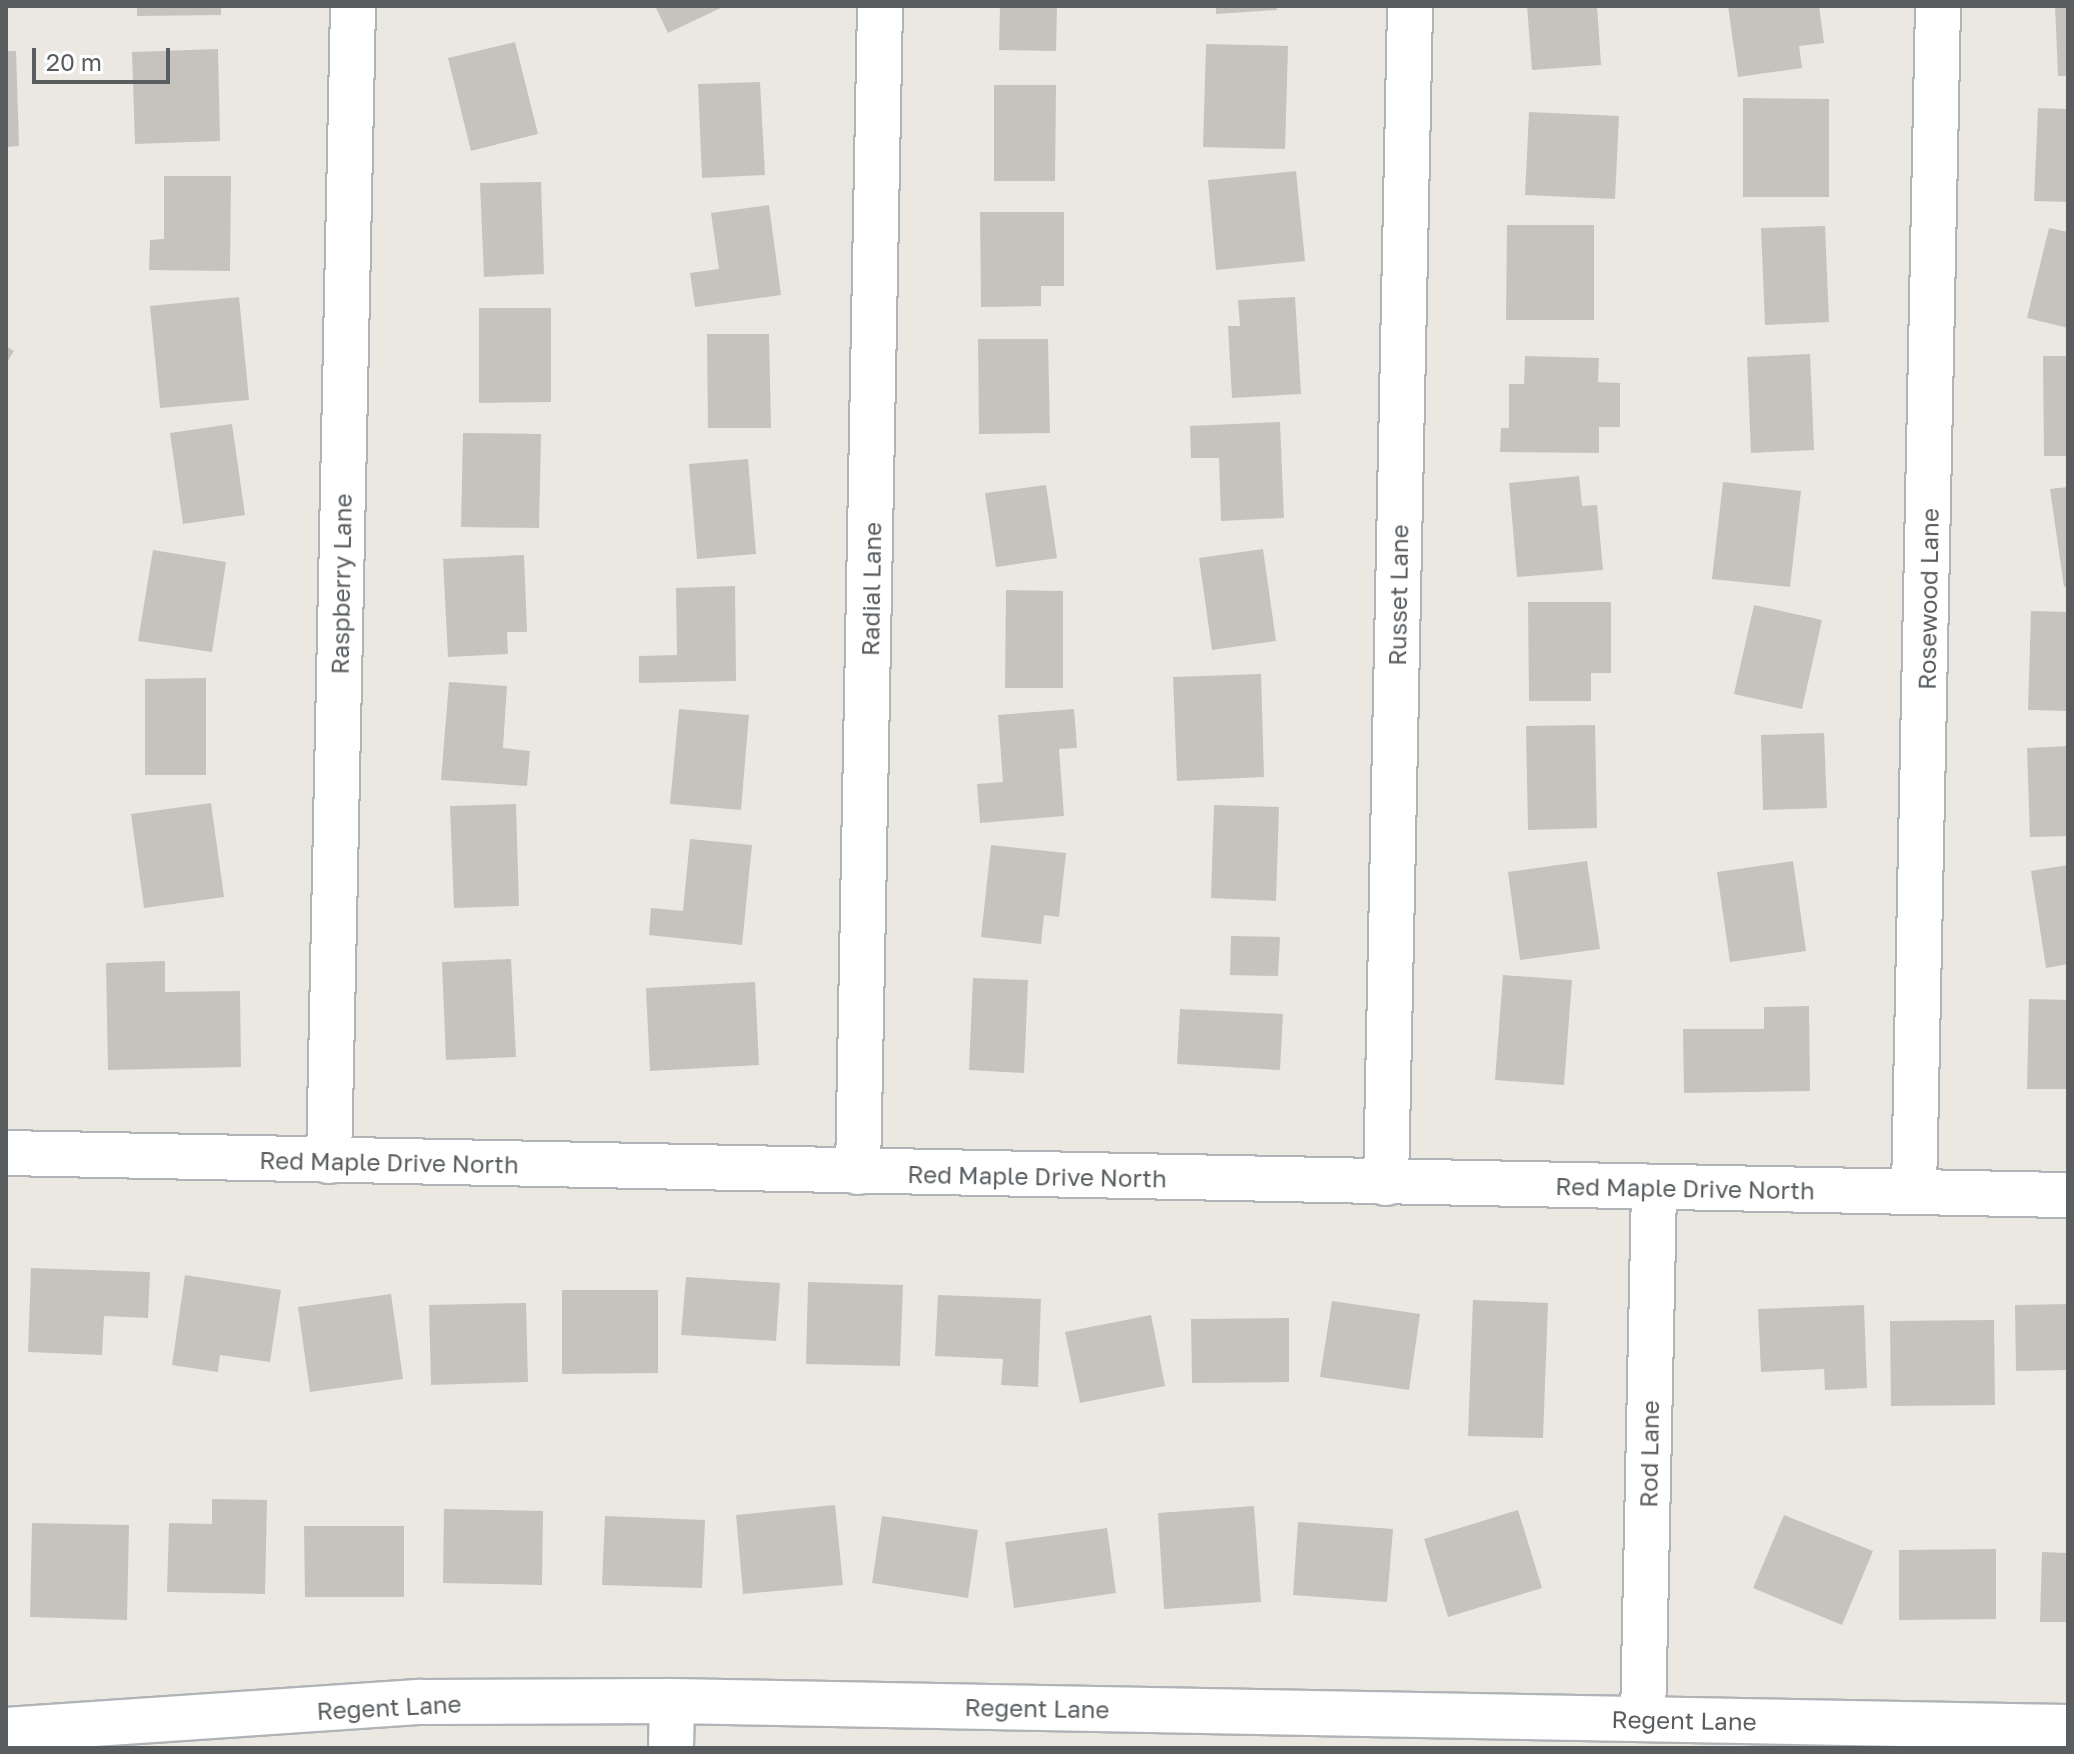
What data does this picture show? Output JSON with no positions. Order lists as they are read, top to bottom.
{
  "streets": {
    "street": [
      "Raspberry Lane",
      "Radial Lane",
      "Russet Lane",
      "Rosewood Lane",
      "Red Maple Drive North",
      "Rod Lane",
      "Regent Lane"
    ]
  },
  "crossings": [
    ["Raspberry Lane", "Red Maple Drive North"],
    ["Radial Lane", "Red Maple Drive North"],
    ["Russet Lane", "Red Maple Drive North"],
    ["Rosewood Lane", "Red Maple Drive North"],
    ["Red Maple Drive North", "Rod Lane"],
    ["Rod Lane", "Regent Lane"]
  ],
  "scale_bar": "20 m"
}
